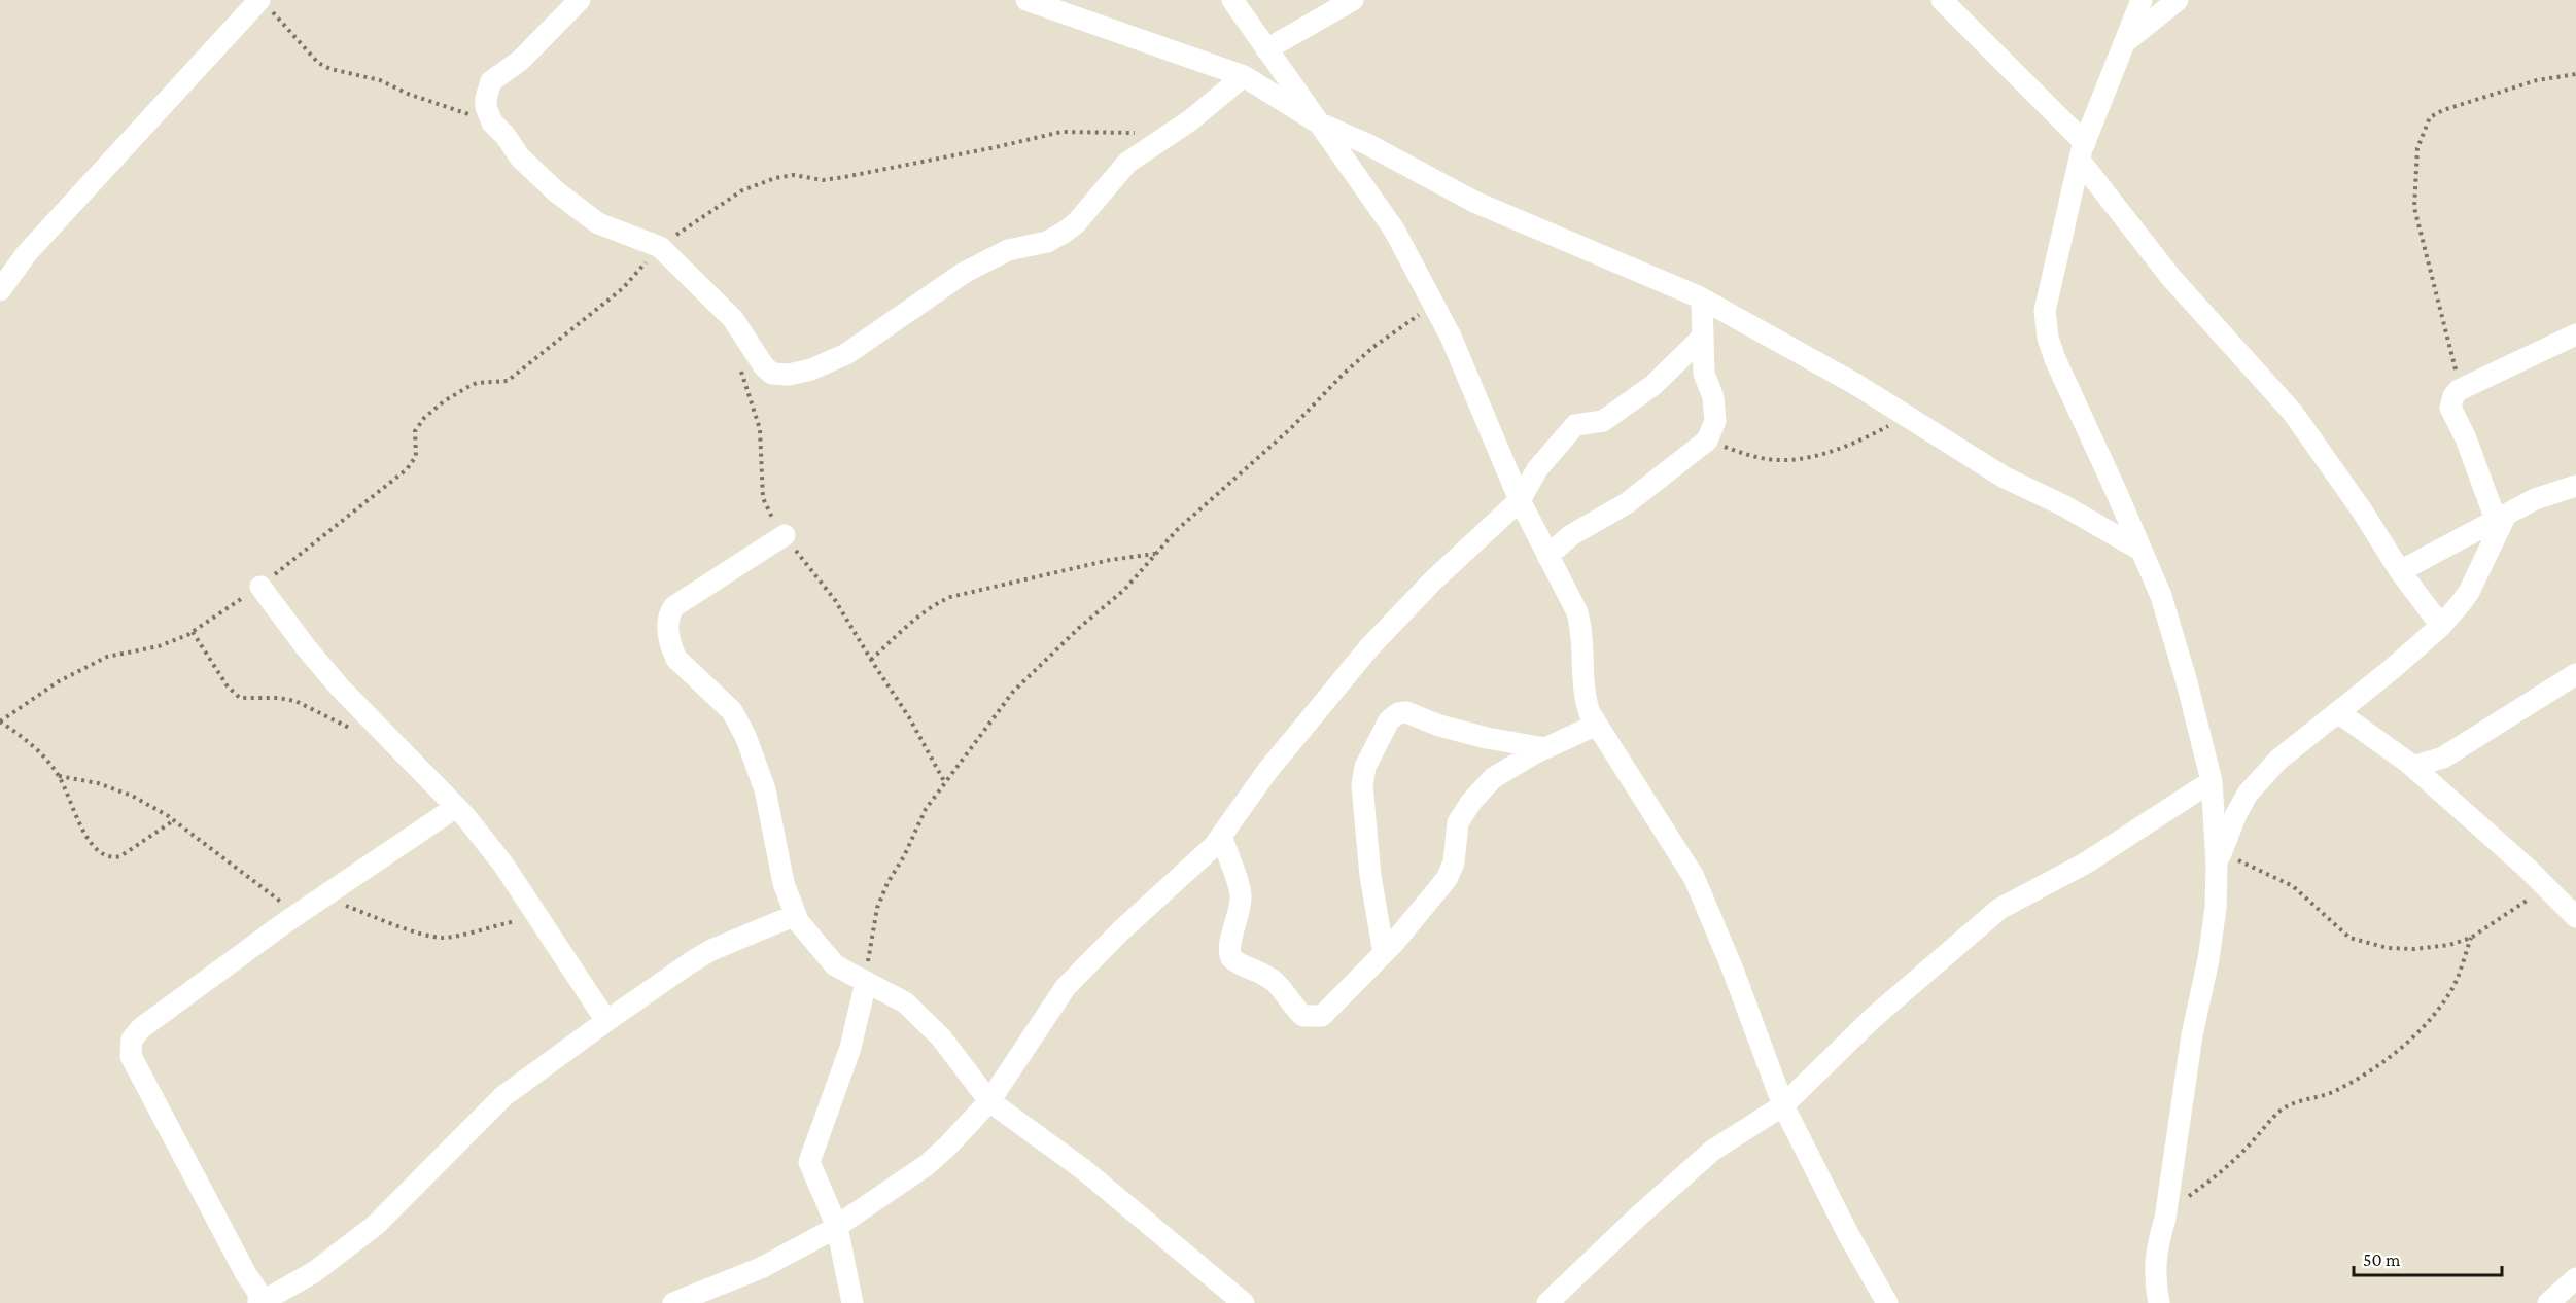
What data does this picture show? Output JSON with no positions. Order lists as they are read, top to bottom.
{
  "scale_bar": "50 m"
}
